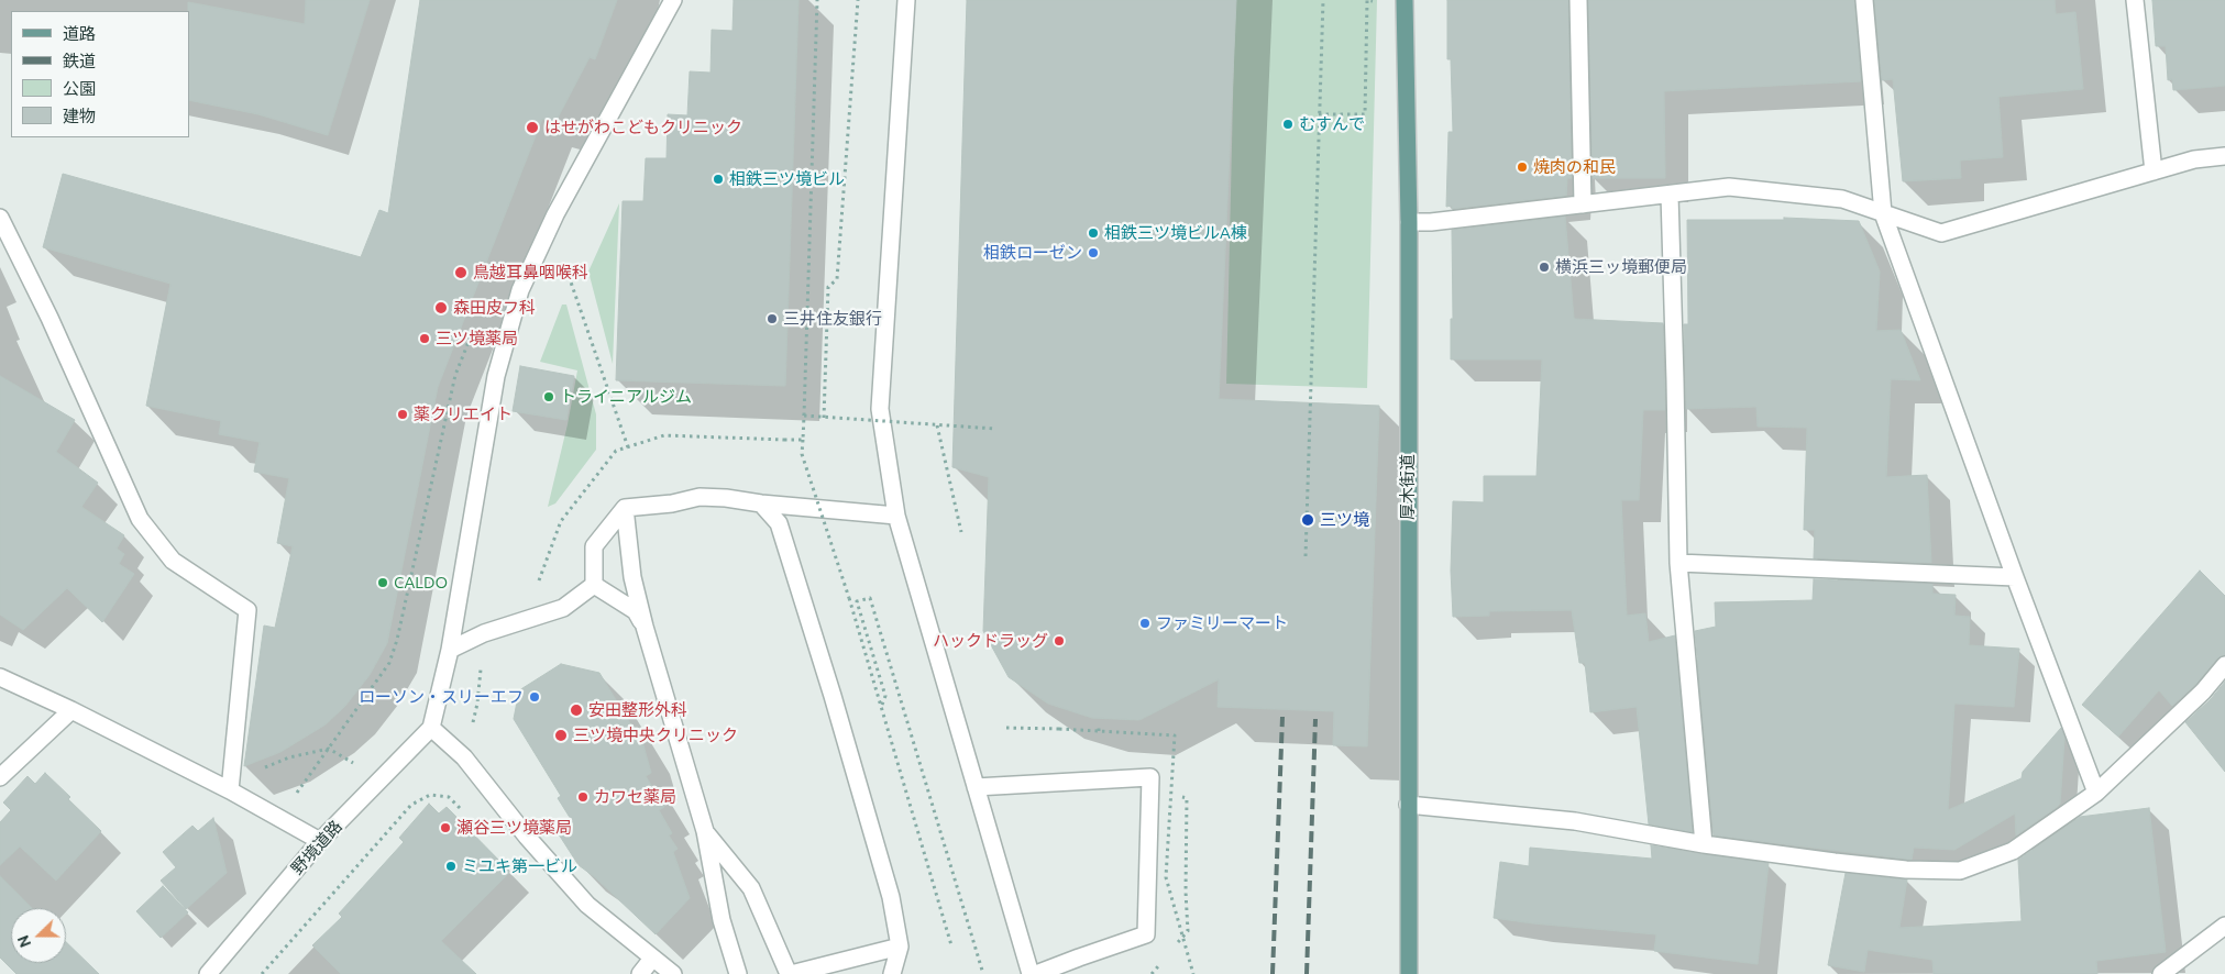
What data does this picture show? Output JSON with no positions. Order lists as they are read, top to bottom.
{
  "streets": {
    "main road": ["厚木街道"],
    "street": ["野境道路"]
  },
  "places": [
    "むすんで",
    "はせがわこどもクリニック",
    "焼肉の和民",
    "相鉄三ツ境ビル",
    "相鉄三ツ境ビルA棟",
    "相鉄ローゼン",
    "横浜三ッ境郵便局",
    "鳥越耳鼻咽喉科",
    "森田皮フ科",
    "三井住友銀行",
    "三ツ境薬局",
    "トライニアルジム",
    "薬クリエイト",
    "三ツ境",
    "CALDO",
    "ファミリーマート",
    "ハックドラッグ",
    "ローソン・スリーエフ",
    "安田整形外科",
    "三ツ境中央クリニック",
    "カワセ薬局",
    "瀬谷三ツ境薬局",
    "ミユキ第一ビル"
  ],
  "legend": [
    "道路",
    "鉄道",
    "公園",
    "建物"
  ],
  "north": "left"
}
